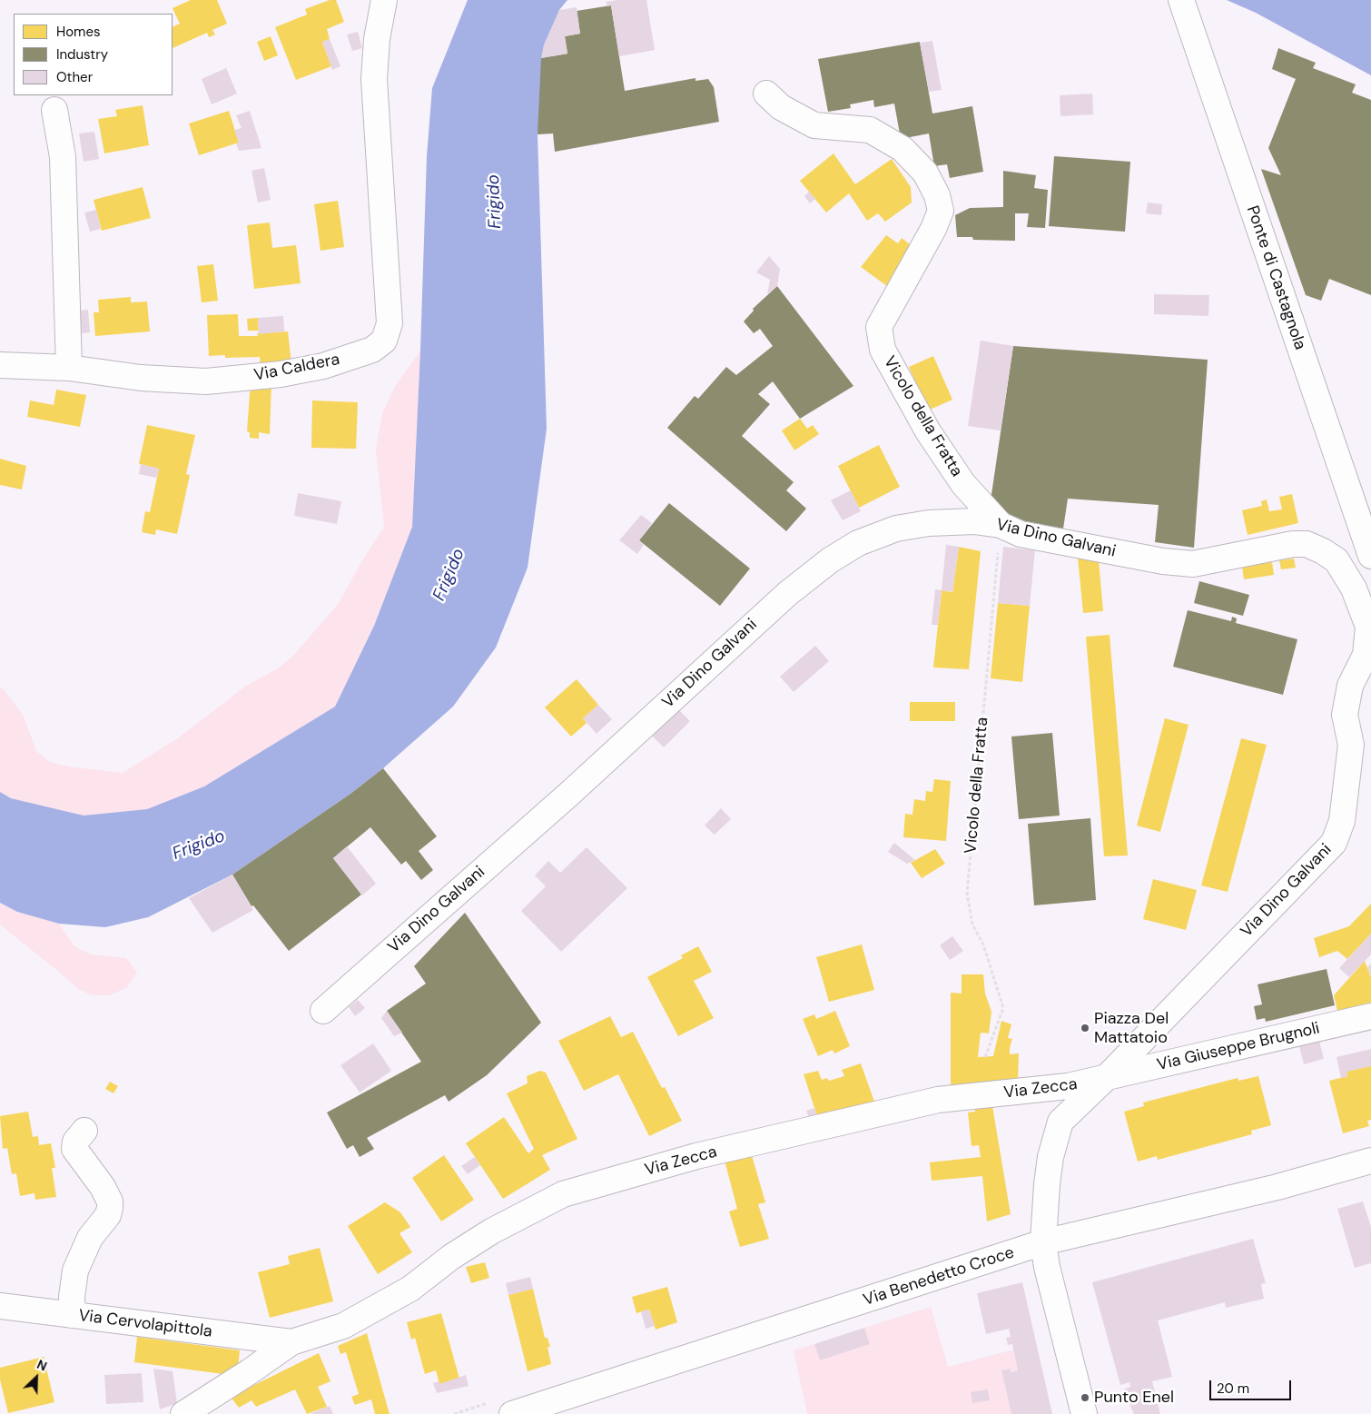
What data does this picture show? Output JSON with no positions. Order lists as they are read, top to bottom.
{
  "streets": {
    "street": [
      "Ponte di Castagnola",
      "Via Caldera",
      "Vicolo della Fratta",
      "Via Dino Galvani",
      "Via Giuseppe Brugnoli",
      "Via Zecca",
      "Via Benedetto Croce",
      "Via Cervolapittola"
    ]
  },
  "crossings": [
    ["Vicolo della Fratta", "Via Dino Galvani"],
    ["Via Dino Galvani", "Via Giuseppe Brugnoli"],
    ["Via Dino Galvani", "Via Zecca"],
    ["Via Dino Galvani", "Via Benedetto Croce"],
    ["Via Giuseppe Brugnoli", "Via Zecca"],
    ["Via Zecca", "Via Cervolapittola"]
  ],
  "water": ["Frigido"],
  "places": ["Piazza Del Mattatoio", "Punto Enel"],
  "legend": ["Homes", "Industry", "Other"],
  "scale_bar": "20 m",
  "north": "top right"
}
